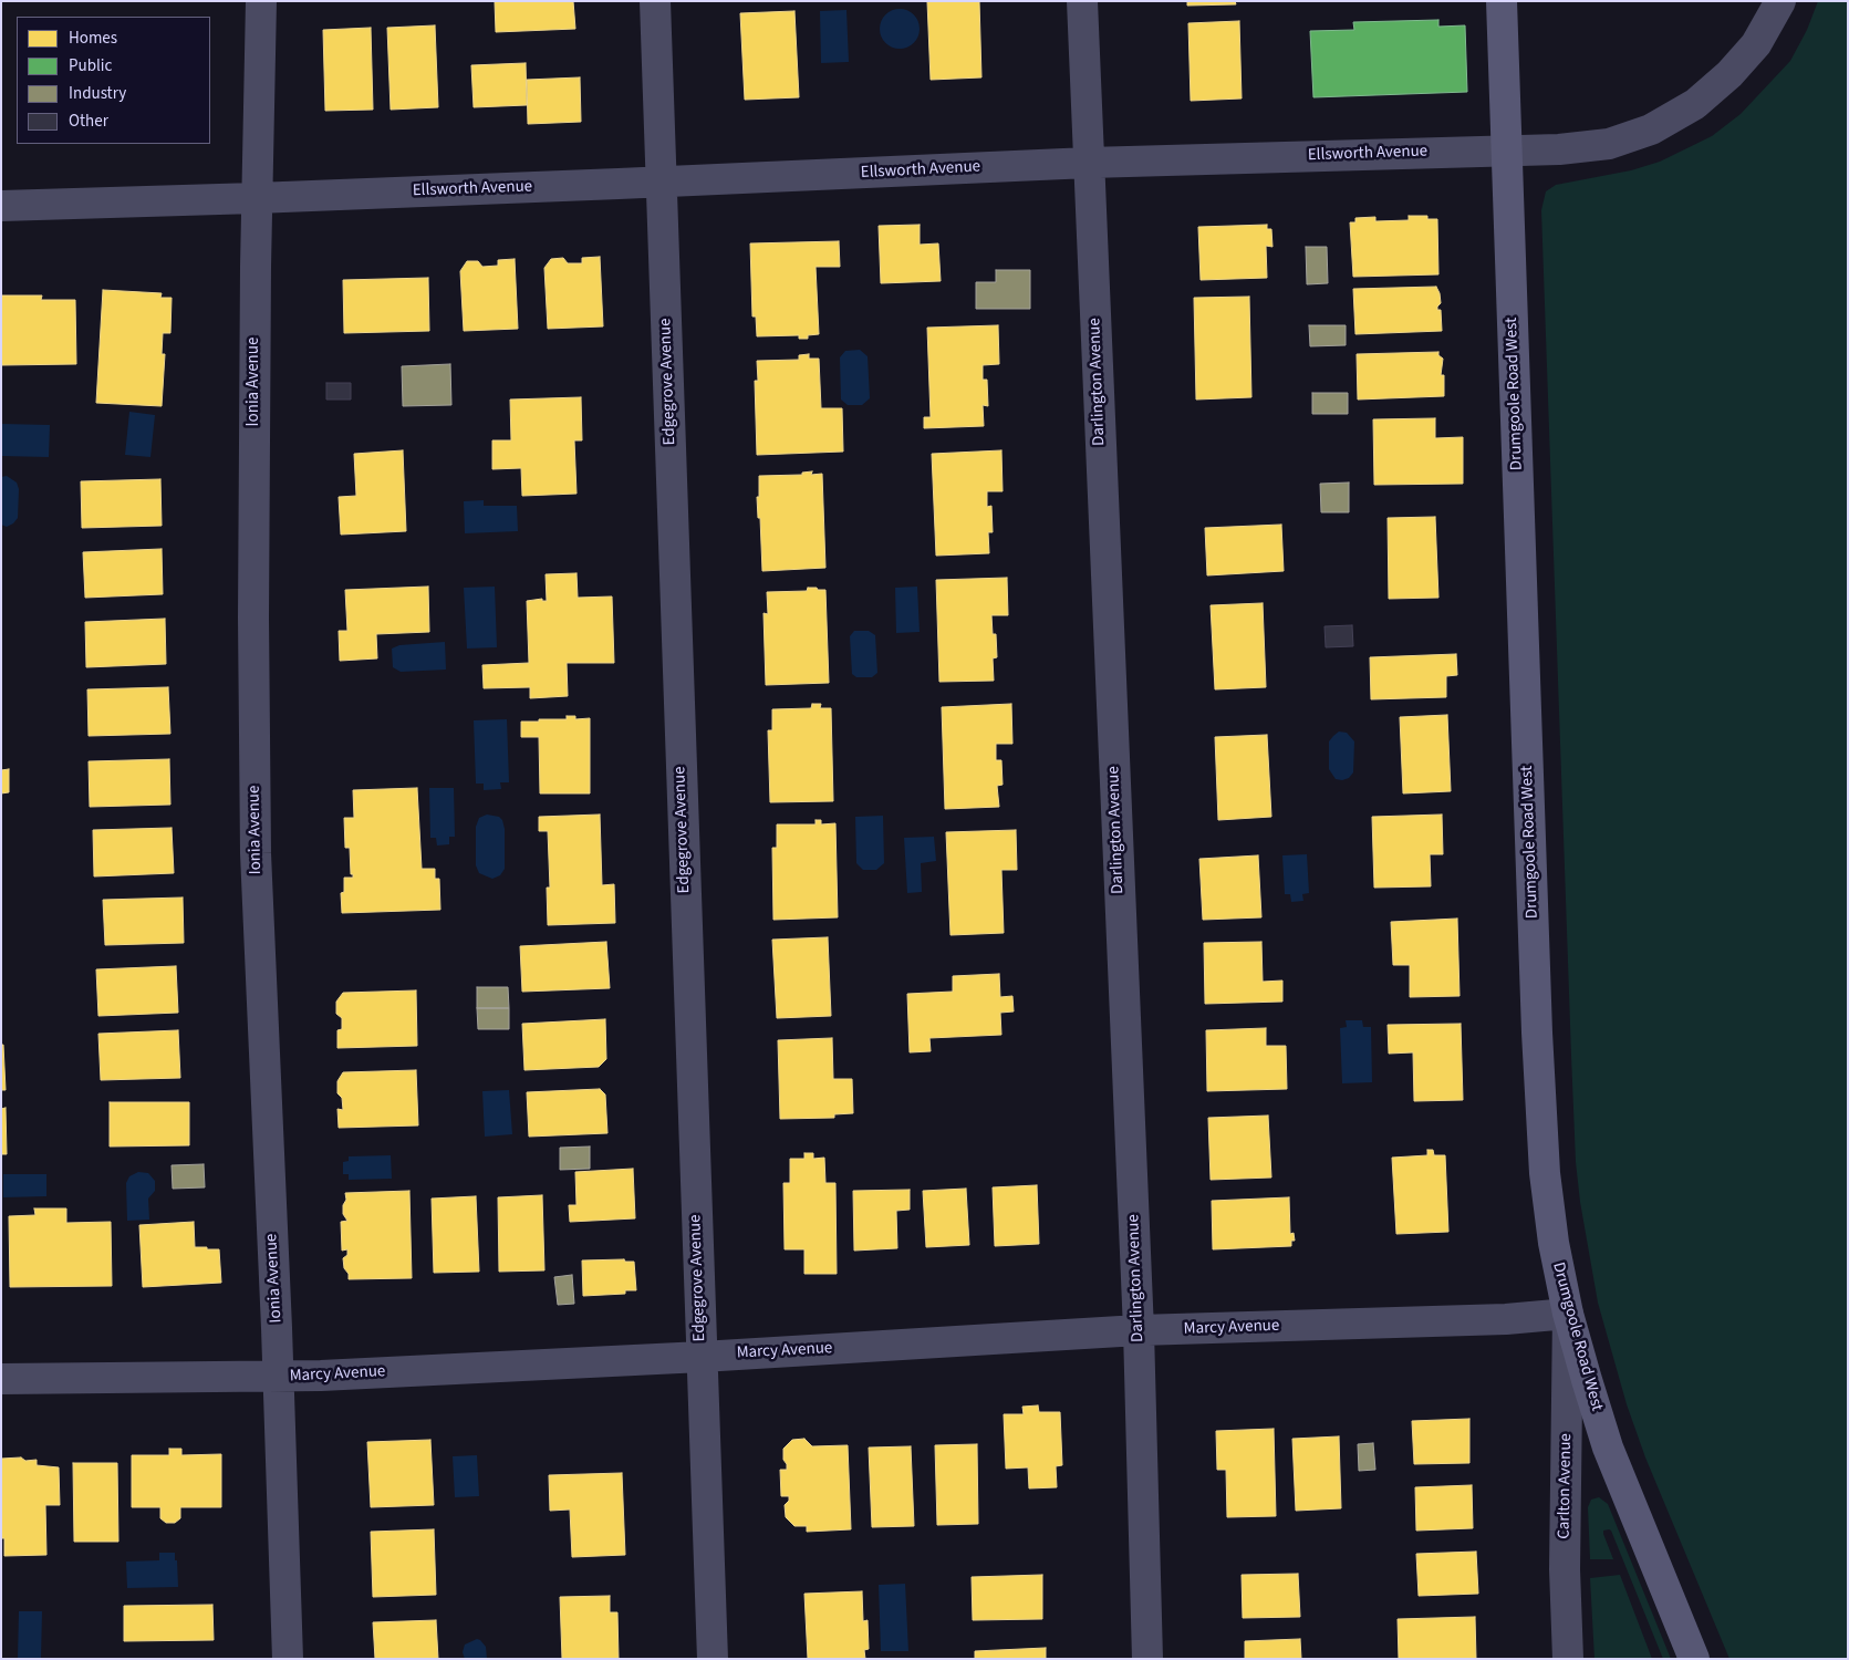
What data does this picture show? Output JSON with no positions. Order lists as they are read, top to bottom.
{
  "streets": {
    "main road": ["Drumgoole Road West"],
    "street": [
      "Ellsworth Avenue",
      "Ionia Avenue",
      "Edgegrove Avenue",
      "Darlington Avenue",
      "Marcy Avenue",
      "Carlton Avenue"
    ]
  },
  "crossings": [
    ["Ellsworth Avenue", "Ionia Avenue"],
    ["Ellsworth Avenue", "Edgegrove Avenue"],
    ["Ellsworth Avenue", "Darlington Avenue"],
    ["Ellsworth Avenue", "Drumgoole Road West"],
    ["Ionia Avenue", "Marcy Avenue"],
    ["Edgegrove Avenue", "Marcy Avenue"],
    ["Darlington Avenue", "Marcy Avenue"],
    ["Drumgoole Road West", "Marcy Avenue"],
    ["Drumgoole Road West", "Carlton Avenue"],
    ["Marcy Avenue", "Carlton Avenue"]
  ],
  "legend": [
    "Homes",
    "Public",
    "Industry",
    "Other"
  ]
}
